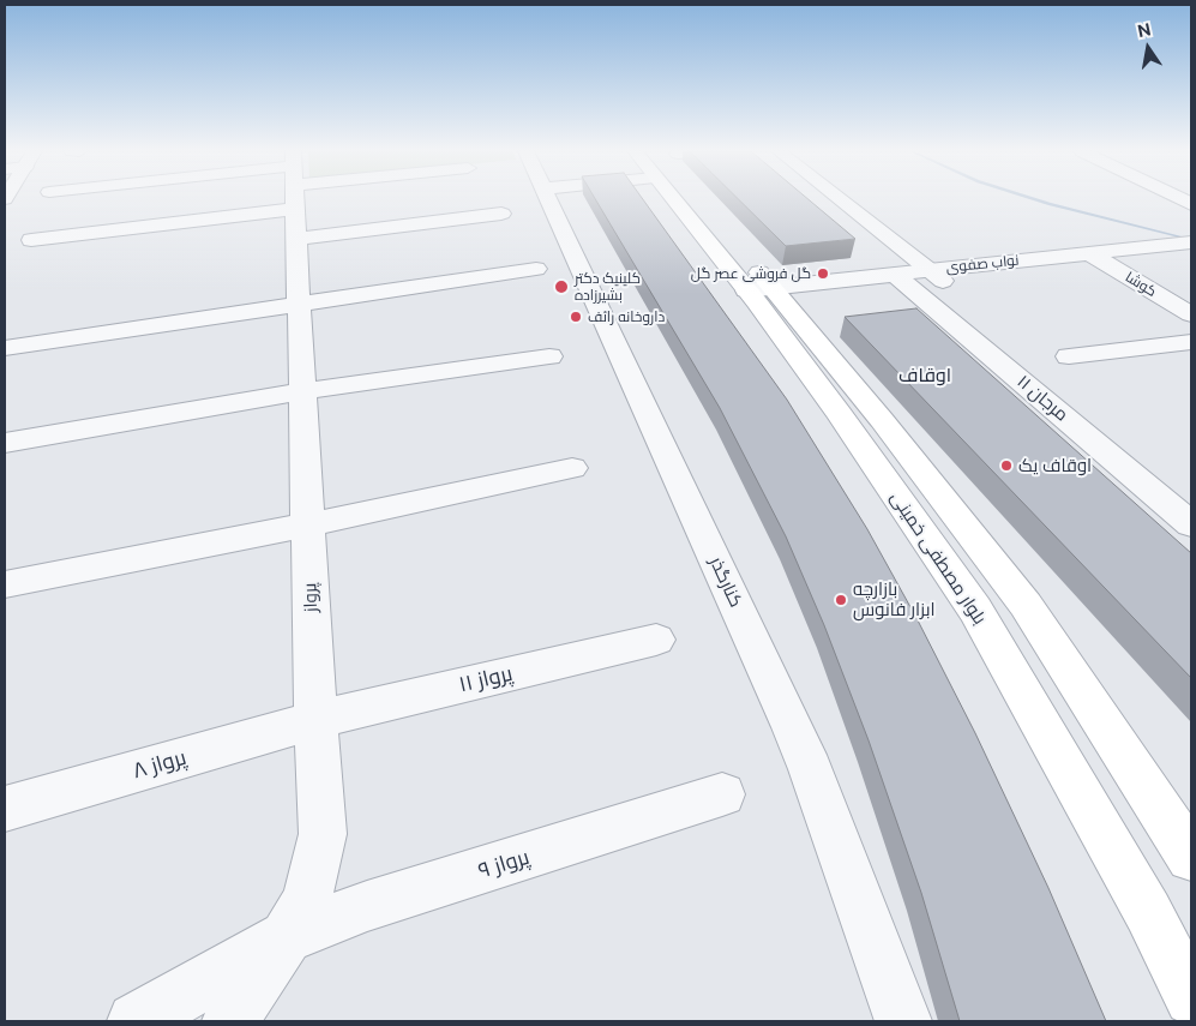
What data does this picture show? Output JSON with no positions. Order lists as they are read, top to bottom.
{
  "streets": {
    "main road": ["بلوار مصطفی خمینی"],
    "street": [
      "نواب صفوی",
      "کوشا",
      "مرجان ۱۱",
      "کنارگذر",
      "پرواز",
      "پرواز ۱۱",
      "پرواز ۸",
      "پرواز ۹"
    ]
  },
  "crossings": [
    ["نواب صفوی", "کوشا"],
    ["نواب صفوی", "مرجان ۱۱"],
    ["نواب صفوی", "بلوار مصطفی خمینی"],
    ["پرواز", "پرواز ۱۱"],
    ["پرواز", "پرواز ۸"],
    ["پرواز", "پرواز ۹"],
    ["پرواز ۱۱", "پرواز ۸"]
  ],
  "districts": ["اوقاف"],
  "places": [
    "گل فروشی عصر گل",
    "کلینیک دکتر بشیرزاده",
    "داروخانه رائف",
    "اوقاف یک",
    "بازارچه ابزار فانوس"
  ],
  "north": "top"
}
